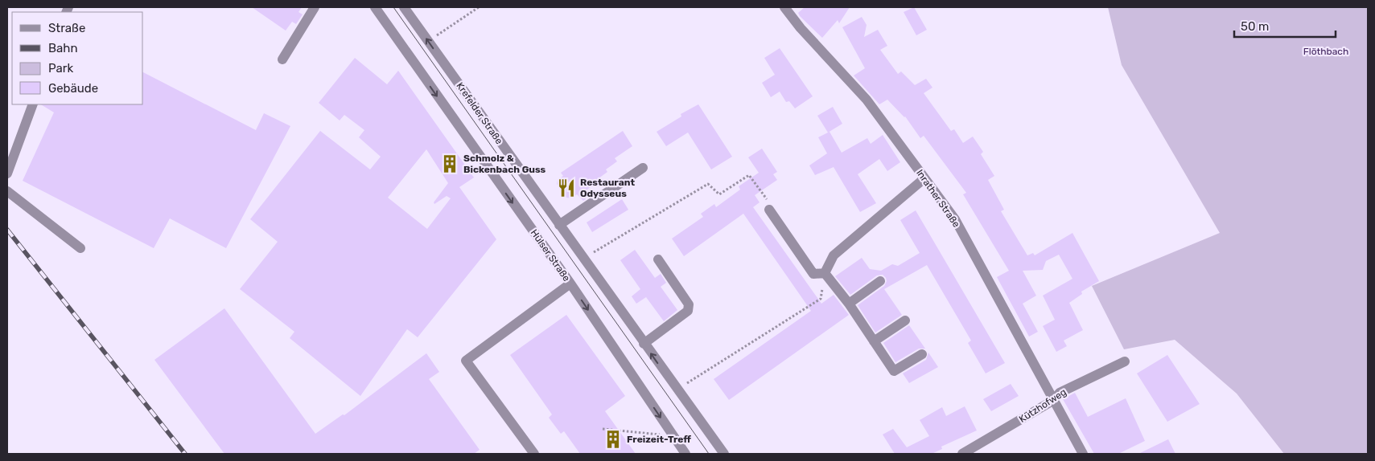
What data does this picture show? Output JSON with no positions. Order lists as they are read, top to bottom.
{
  "streets": {
    "street": [
      "Krefelder Straße",
      "Inrather Straße",
      "Hülser Straße",
      "Kützhofweg"
    ]
  },
  "crossings": [
    ["Inrather Straße", "Kützhofweg"]
  ],
  "one_way": ["Krefelder Straße"],
  "parks": ["Flöthbach"],
  "places": {
    "building": ["Schmolz & Bickenbach Guss", "Freizeit-Treff"],
    "restaurant": ["Restaurant Odysseus"]
  },
  "legend": [
    "Straße",
    "Bahn",
    "Park",
    "Gebäude"
  ],
  "scale_bar": "50 m"
}
